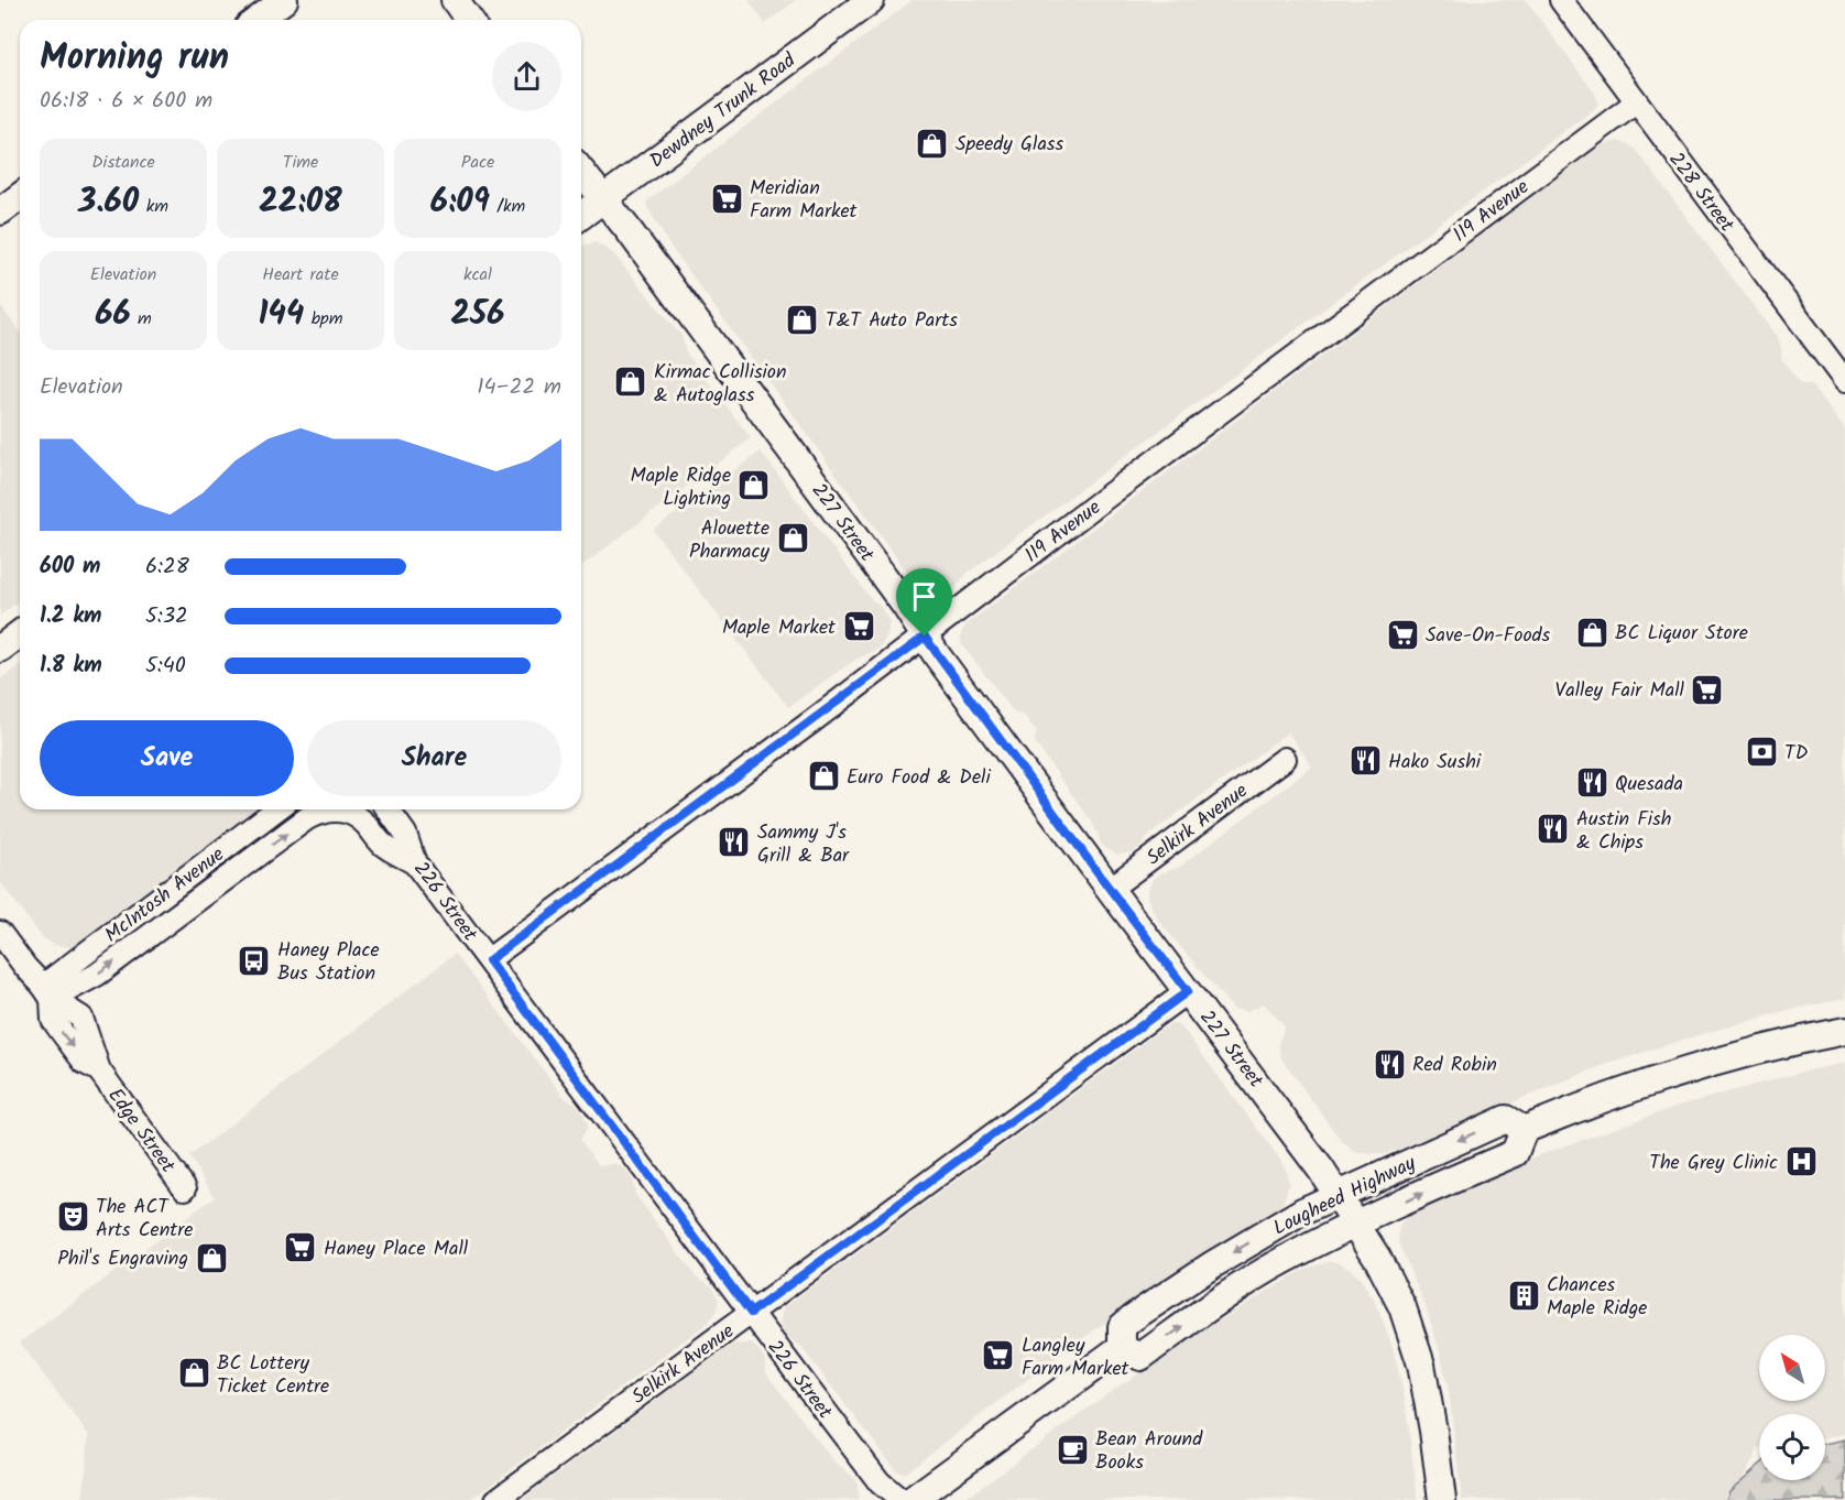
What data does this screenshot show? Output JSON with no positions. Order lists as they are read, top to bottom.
{
  "streets": {
    "main road": ["Dewdney Trunk Road", "227 Street", "Lougheed Highway"],
    "street": [
      "228 Street",
      "119 Avenue",
      "Selkirk Avenue",
      "McIntosh Avenue",
      "226 Street",
      "Edge Street"
    ]
  },
  "crossings": [
    ["Dewdney Trunk Road", "227 Street"],
    ["228 Street", "119 Avenue"],
    ["119 Avenue", "227 Street"],
    ["119 Avenue", "226 Street"],
    ["227 Street", "Selkirk Avenue"],
    ["227 Street", "Lougheed Highway"],
    ["Selkirk Avenue", "226 Street"],
    ["McIntosh Avenue", "Edge Street"]
  ],
  "places": {
    "shop": [
      "Speedy Glass",
      "T&T Auto Parts",
      "Kirmac Collision & Autoglass",
      "Maple Ridge Lighting",
      "Alouette Pharmacy",
      "BC Liquor Store",
      "Euro Food & Deli",
      "Phil's Engraving",
      "BC Lottery Ticket Centre"
    ],
    "supermarket": [
      "Meridian Farm Market",
      "Maple Market",
      "Save-On-Foods",
      "Valley Fair Mall",
      "Haney Place Mall",
      "Langley Farm Market"
    ],
    "bank": ["TD"],
    "restaurant": [
      "Hako Sushi",
      "Quesada",
      "Austin Fish & Chips",
      "Sammy J's Grill & Bar",
      "Red Robin"
    ],
    "bus stop": ["Haney Place Bus Station"],
    "hospital": ["The Grey Clinic"],
    "theatre": ["The ACT Arts Centre"],
    "building": ["Chances Maple Ridge"],
    "cafe": ["Bean Around Books"]
  },
  "north": "top left",
  "page": {
    "heading": ["Morning run", "06:18 · 6 × 600 m"],
    "stats": [
      ["Distance", "3.60 km"],
      ["Time", "22:08"],
      ["Pace", "6:09 /km"],
      ["Elevation", "66 m"],
      ["Heart rate", "144 bpm"],
      ["kcal", "256"]
    ],
    "chart": ["Elevation", "14–22 m"],
    "list": [
      {
        "name": "600 m",
        "note": "6:28"
      },
      {
        "name": "1.2 km",
        "note": "5:32"
      },
      {
        "name": "1.8 km",
        "note": "5:40"
      }
    ],
    "buttons": ["Save", "Share"]
  }
}
